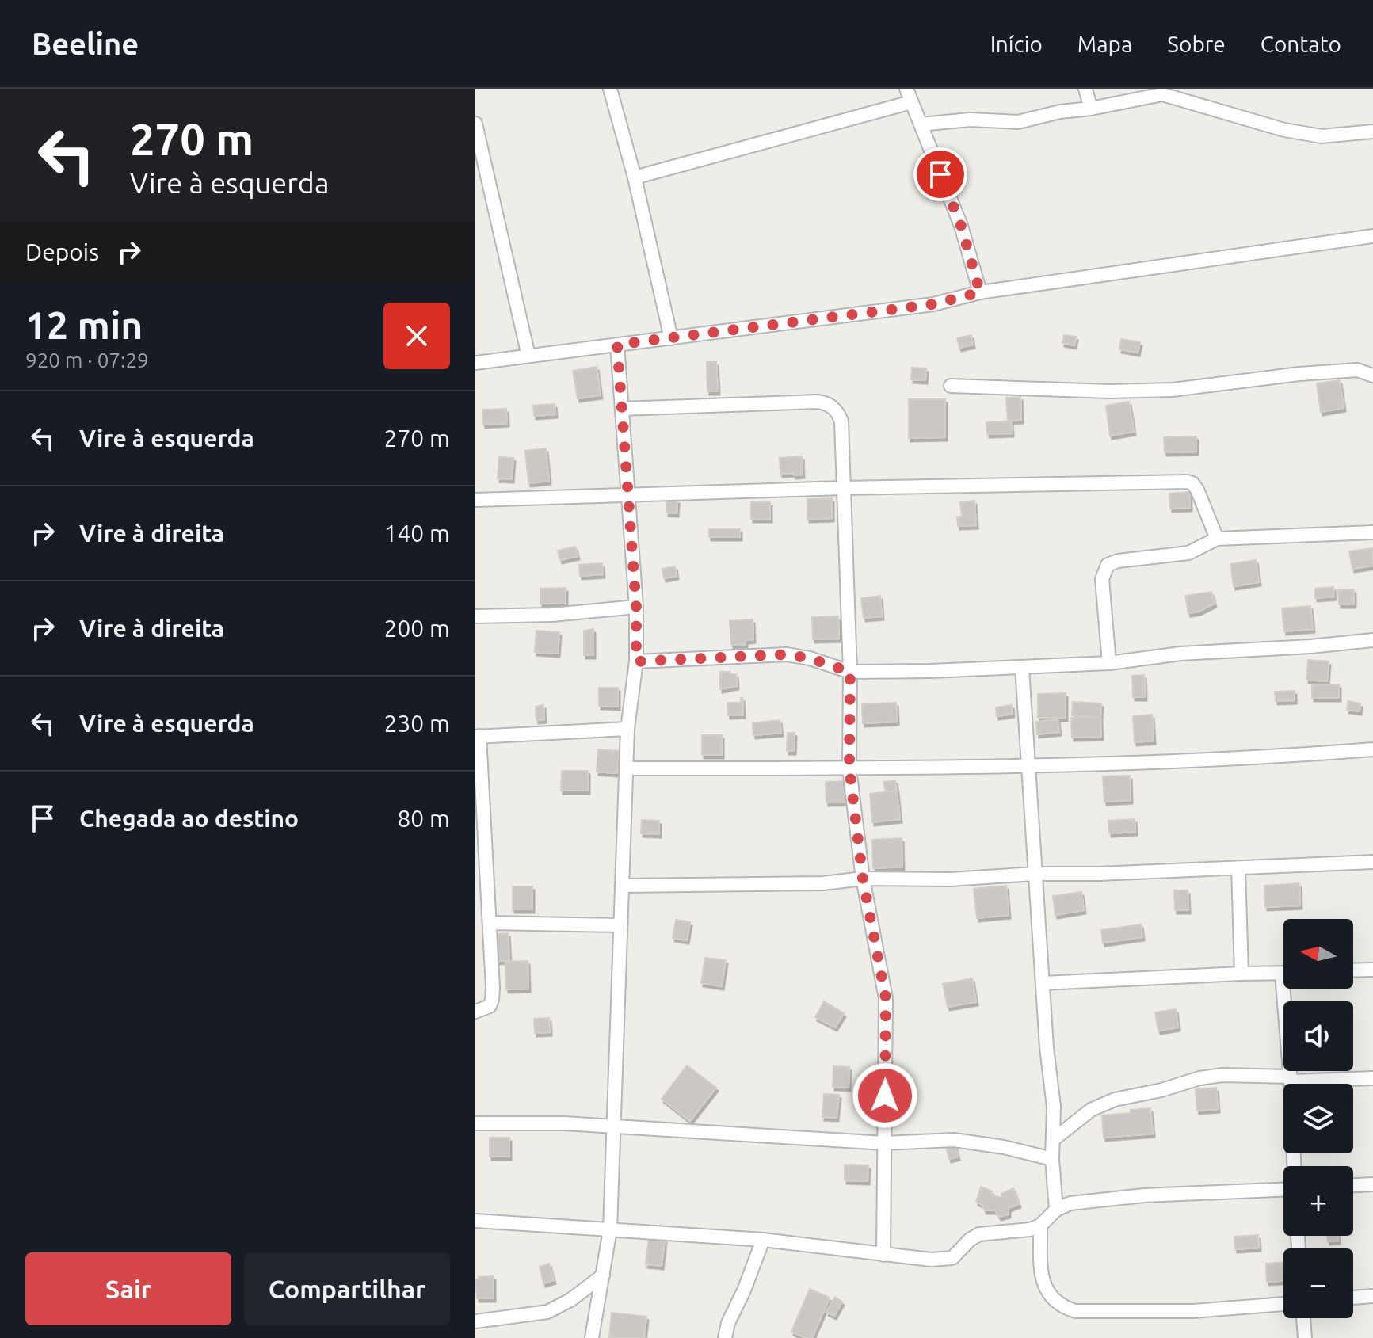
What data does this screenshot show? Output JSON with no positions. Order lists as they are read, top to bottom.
{
  "north": "left",
  "page": {
    "header": "Beeline",
    "nav": [
      "Início",
      "Mapa",
      "Sobre",
      "Contato"
    ],
    "turn": ["270 m", "Vire à esquerda"],
    "then": "Depois",
    "heading": ["12 min", "920 m · 07:29"],
    "list": [
      {
        "name": "Vire à esquerda",
        "value": "270 m"
      },
      {
        "name": "Vire à direita",
        "value": "140 m"
      },
      {
        "name": "Vire à direita",
        "value": "200 m"
      },
      {
        "name": "Vire à esquerda",
        "value": "230 m"
      },
      {
        "name": "Chegada ao destino",
        "value": "80 m"
      }
    ],
    "map_buttons": ["+", "−"],
    "buttons": ["Sair", "Compartilhar"]
  }
}
